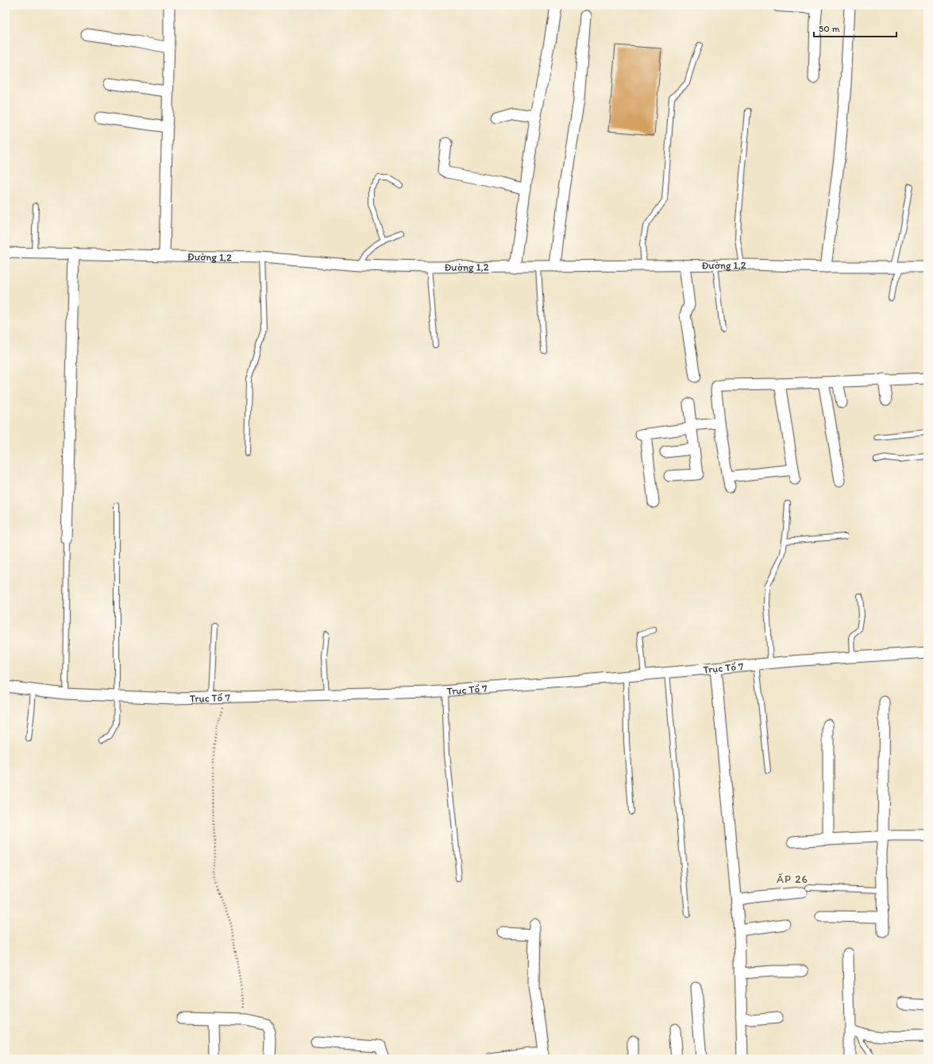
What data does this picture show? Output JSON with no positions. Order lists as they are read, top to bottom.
{
  "streets": {
    "street": ["Đường 1,2", "Trục Tổ 7"]
  },
  "districts": ["ẤP 26"],
  "scale_bar": "50 m"
}
